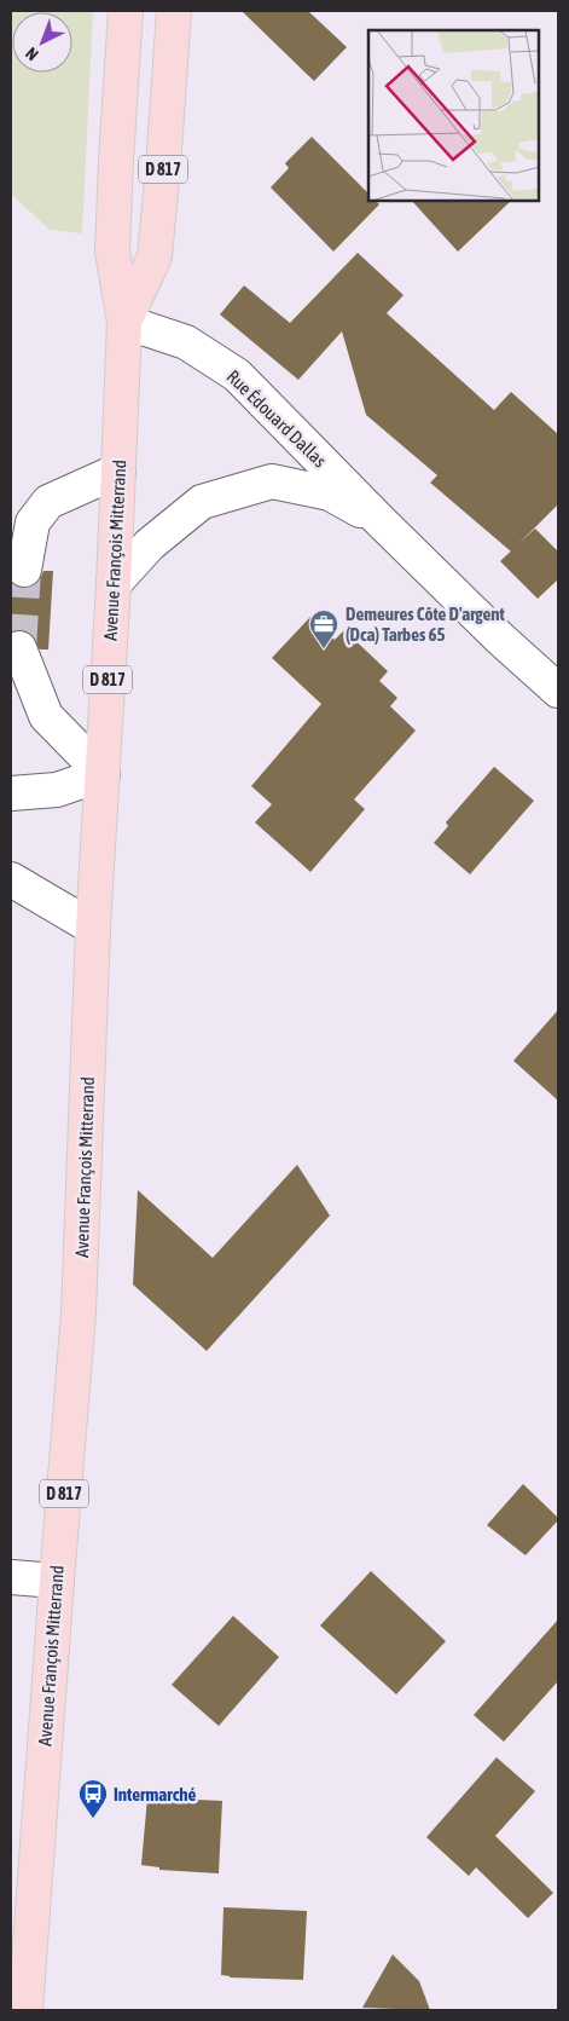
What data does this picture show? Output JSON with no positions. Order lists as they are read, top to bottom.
{
  "streets": {
    "main road": ["D 817", "Avenue François Mitterrand"],
    "street": ["Rue Édouard Dallas"]
  },
  "crossings": [
    ["Rue Édouard Dallas", "Avenue François Mitterrand"]
  ],
  "places": {
    "office": ["Demeures Côte D'argent (Dca) Tarbes 65"],
    "bus stop": ["Intermarché"]
  },
  "north": "bottom left"
}
